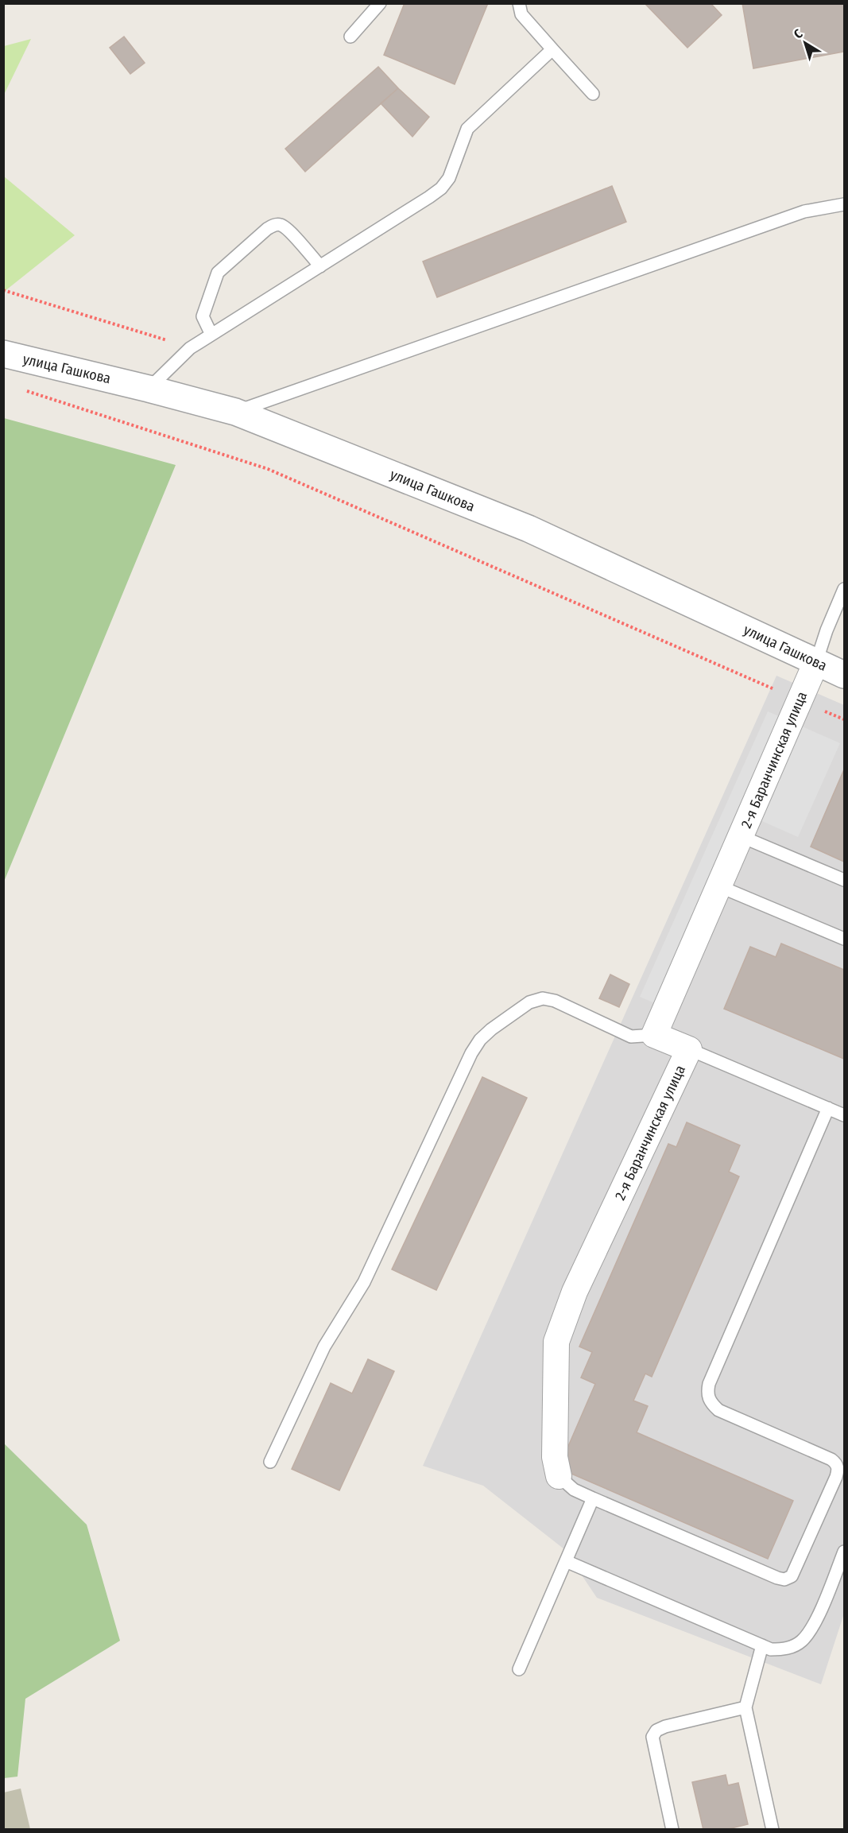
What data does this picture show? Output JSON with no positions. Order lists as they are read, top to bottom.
{
  "streets": {
    "street": ["улица Гашкова", "2-я Баранчинская улица"]
  },
  "crossings": [
    ["улица Гашкова", "2-я Баранчинская улица"]
  ],
  "north": "top left"
}
